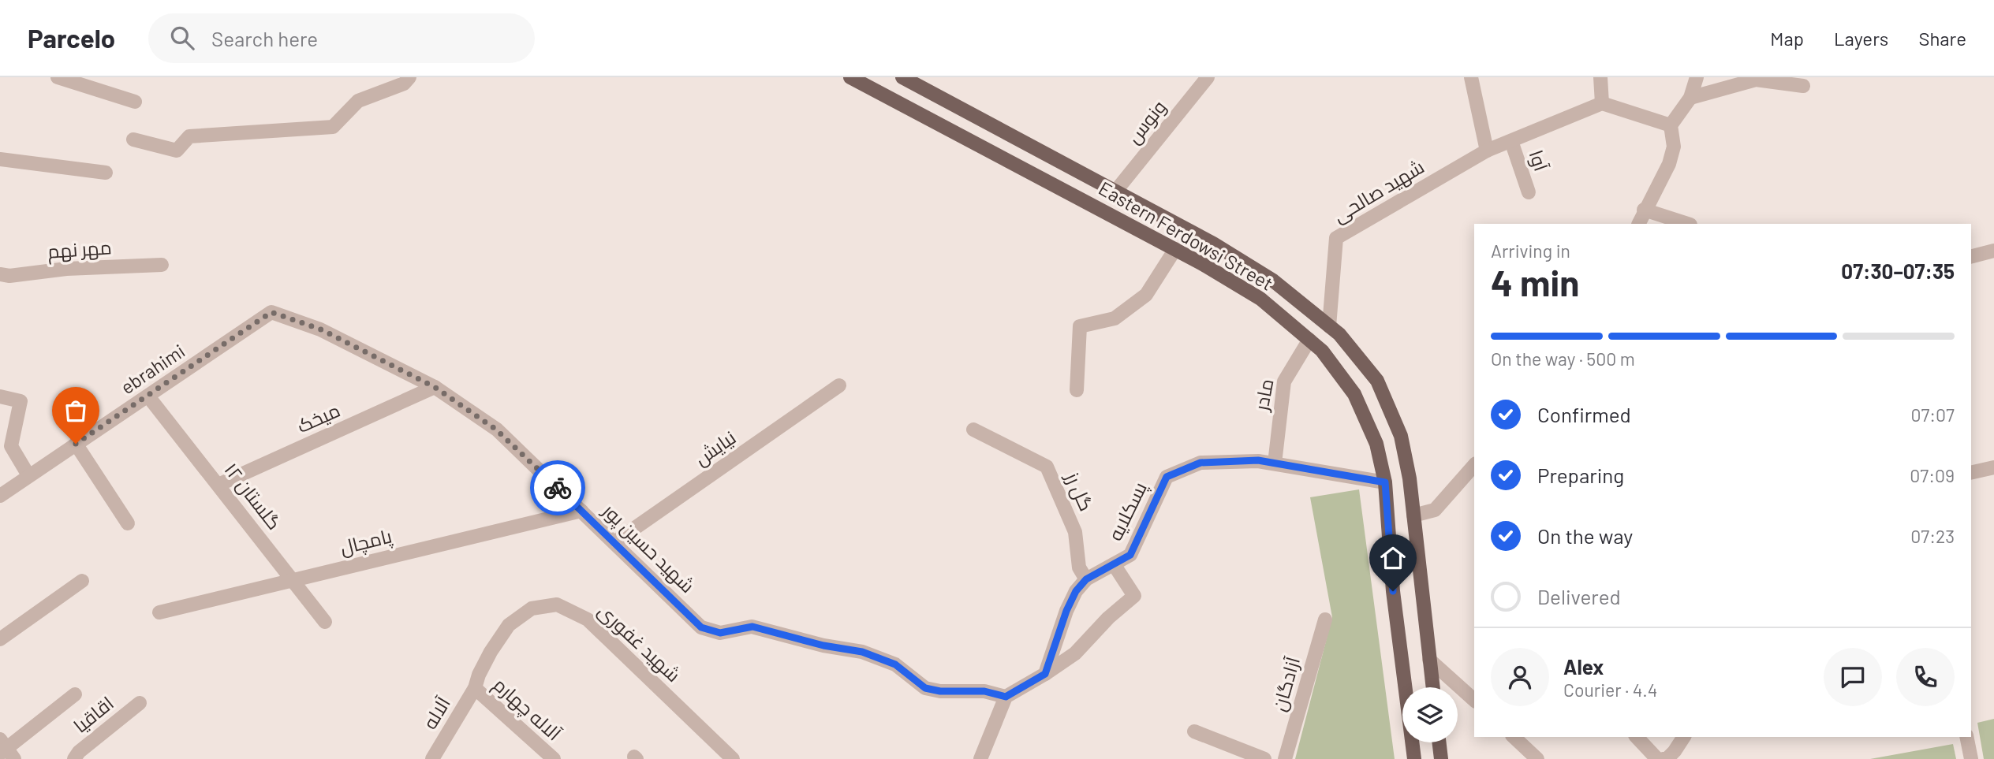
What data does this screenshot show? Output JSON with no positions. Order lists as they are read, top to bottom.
{
  "streets": {
    "main road": ["Eastern Ferdowsi Street"],
    "street": [
      "ونوس",
      "آوا",
      "شهید صالحی",
      "مهر نهم",
      "ebrahimi",
      "مادر",
      "میخک",
      "نیایش",
      "گل رز",
      "گلستان ۱۲",
      "پسکلایه",
      "پامچال",
      "شهید حسین پور",
      "شهید غفوری",
      "آزادگان",
      "آلاله چهارم",
      "آلاله",
      "اقاقیا"
    ]
  },
  "crossings": [
    ["ونوس", "Eastern Ferdowsi Street"],
    ["آوا", "شهید صالحی"],
    ["شهید صالحی", "Eastern Ferdowsi Street"],
    ["Eastern Ferdowsi Street", "مادر"],
    ["Eastern Ferdowsi Street", "پسکلایه"],
    ["ebrahimi", "گلستان ۱۲"],
    ["ebrahimi", "شهید حسین پور"],
    ["مادر", "پسکلایه"],
    ["میخک", "گلستان ۱۲"],
    ["میخک", "شهید حسین پور"],
    ["نیایش", "شهید حسین پور"],
    ["گل رز", "پسکلایه"],
    ["گلستان ۱۲", "پامچال"],
    ["پامچال", "شهید حسین پور"],
    ["شهید غفوری", "آلاله چهارم"],
    ["شهید غفوری", "آلاله"],
    ["آلاله چهارم", "آلاله"]
  ],
  "page": {
    "header": "Parcelo",
    "search": "Search here",
    "nav": ["Map", "Layers", "Share"],
    "heading": ["4 min", "Arriving in", "07:30–07:35"],
    "panel": ["Alex", "Courier · 4.4"],
    "bar": "On the way · 500 m",
    "list": [
      ["Confirmed", "07:07"],
      ["Preparing", "07:09"],
      ["On the way", "07:23"],
      "Delivered"
    ]
  }
}
